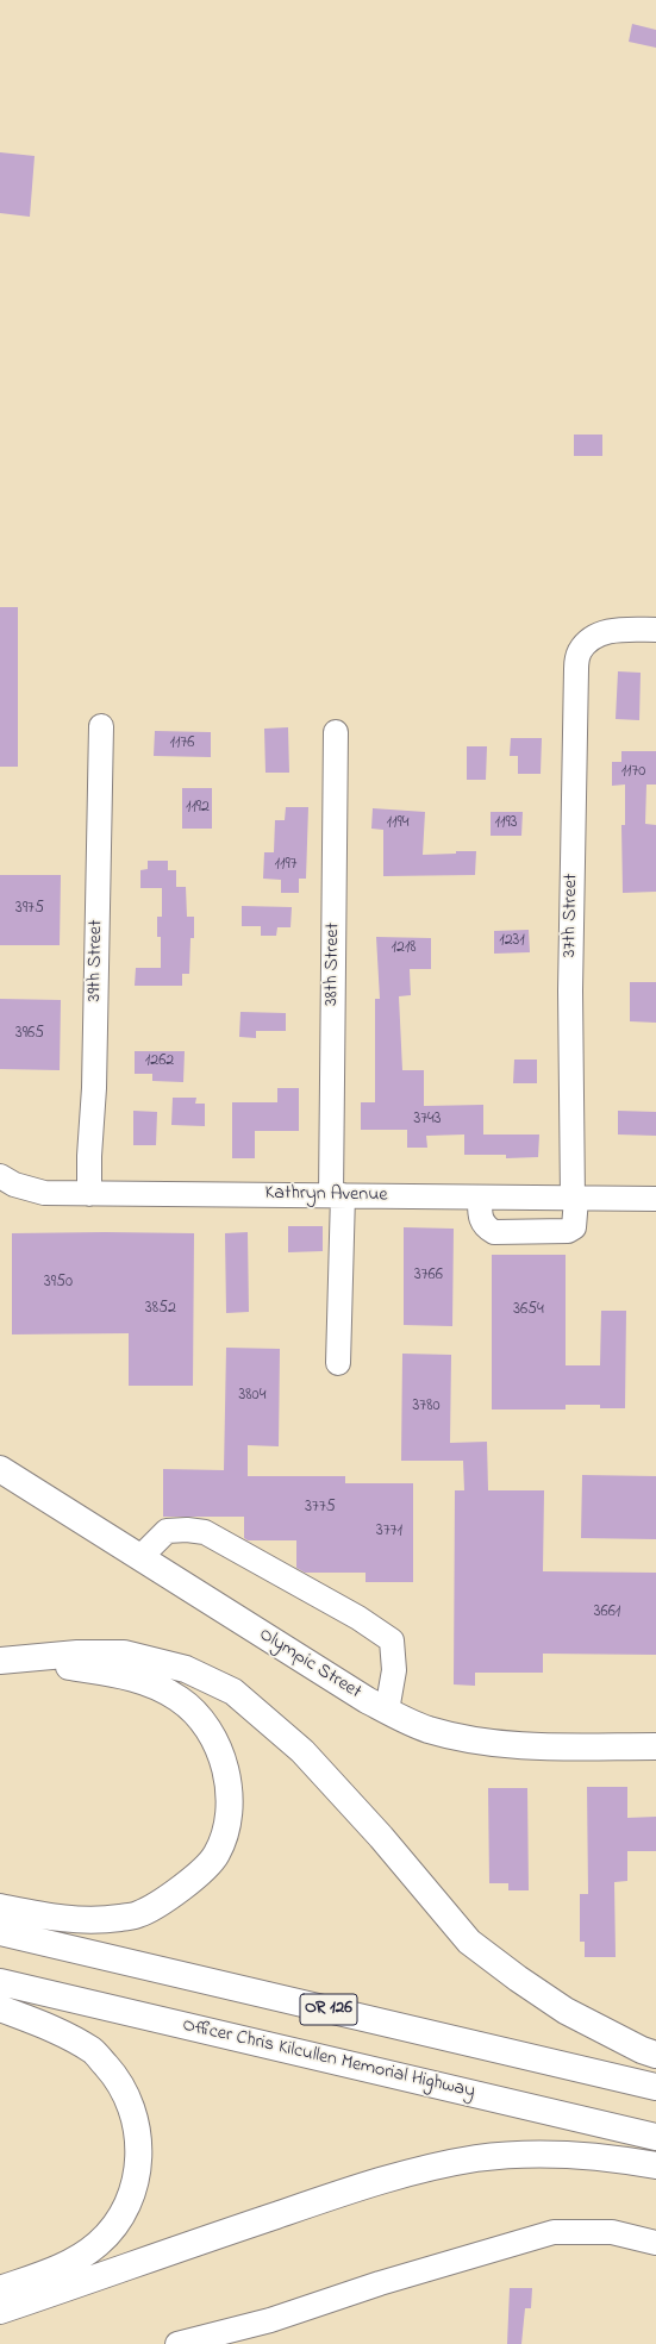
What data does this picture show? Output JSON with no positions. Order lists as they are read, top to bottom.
{
  "streets": {
    "main road": ["Olympic Street", "OR 126", "Officer Chris Kilcullen Memorial Highway"],
    "street": [
      "37th Street",
      "39th Street",
      "38th Street",
      "Kathryn Avenue"
    ]
  },
  "crossings": [
    ["37th Street", "Kathryn Avenue"],
    ["39th Street", "Kathryn Avenue"],
    ["38th Street", "Kathryn Avenue"]
  ],
  "house_numbers": [
    "1176",
    "1170",
    "1192",
    "1194",
    "1193",
    "1197",
    "3975",
    "1231",
    "1218",
    "3965",
    "1262",
    "3743",
    "3766",
    "3950",
    "3852",
    "3654",
    "3804",
    "3780",
    "3775",
    "3771",
    "3661"
  ]
}
